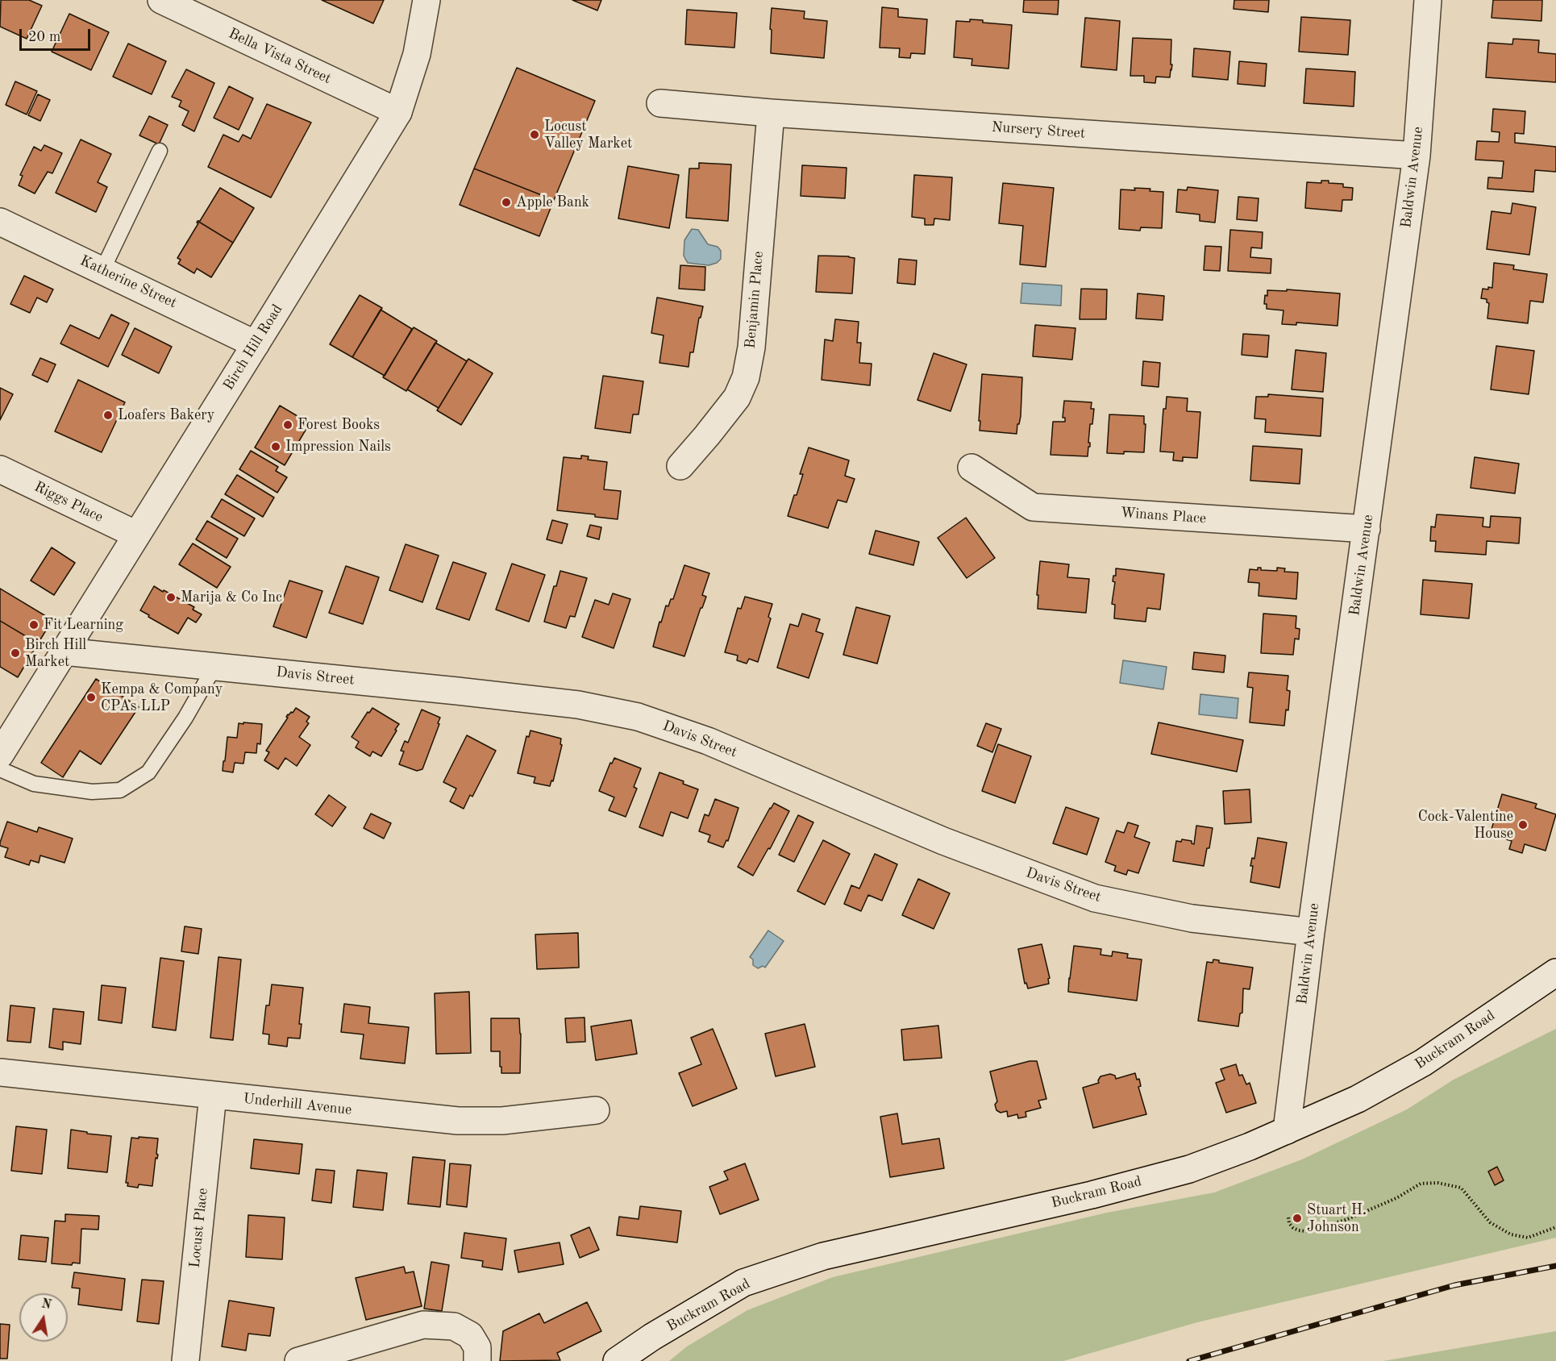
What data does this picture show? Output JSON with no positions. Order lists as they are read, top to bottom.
{
  "streets": {
    "street": [
      "Bella Vista Street",
      "Nursery Street",
      "Baldwin Avenue",
      "Katherine Street",
      "Benjamin Place",
      "Birch Hill Road",
      "Riggs Place",
      "Winans Place",
      "Davis Street",
      "Buckram Road",
      "Underhill Avenue",
      "Locust Place"
    ]
  },
  "crossings": [
    ["Bella Vista Street", "Birch Hill Road"],
    ["Nursery Street", "Baldwin Avenue"],
    ["Nursery Street", "Benjamin Place"],
    ["Baldwin Avenue", "Winans Place"],
    ["Baldwin Avenue", "Davis Street"],
    ["Baldwin Avenue", "Buckram Road"],
    ["Katherine Street", "Birch Hill Road"],
    ["Birch Hill Road", "Riggs Place"],
    ["Birch Hill Road", "Davis Street"],
    ["Underhill Avenue", "Locust Place"]
  ],
  "places": [
    "Locust Valley Market",
    "Apple Bank",
    "Loafers Bakery",
    "Forest Books",
    "Impression Nails",
    "Marija & Co Inc",
    "Fit Learning",
    "Birch Hill Market",
    "Kempa & Company CPAs LLP",
    "Cock-Valentine House",
    "Stuart H. Johnson"
  ],
  "scale_bar": "20 m",
  "north": "top"
}
